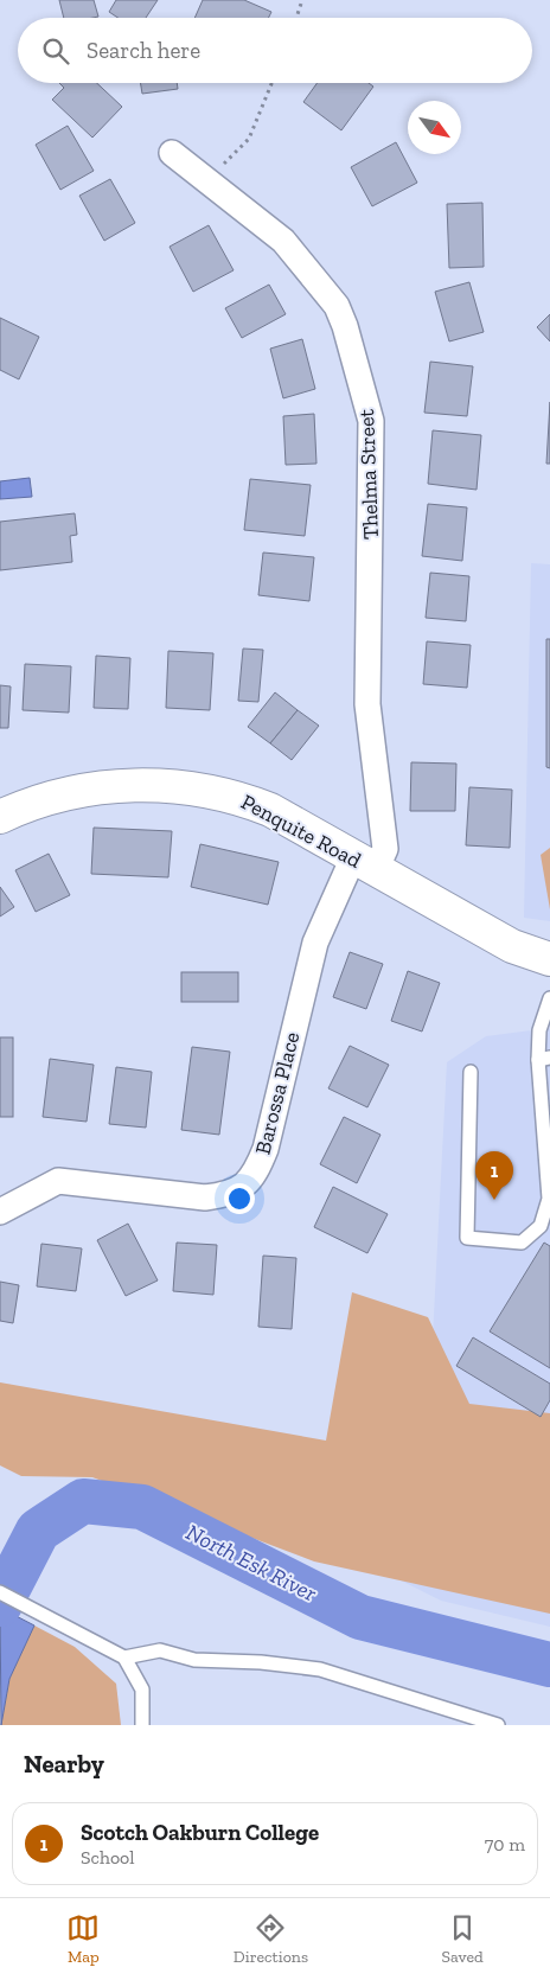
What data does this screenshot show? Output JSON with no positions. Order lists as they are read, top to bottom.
{
  "streets": {
    "street": ["Thelma Street", "Penquite Road", "Barossa Place"]
  },
  "crossings": [
    ["Thelma Street", "Penquite Road"],
    ["Thelma Street", "Barossa Place"],
    ["Penquite Road", "Barossa Place"]
  ],
  "water": ["North Esk River"],
  "north": "bottom right",
  "page": {
    "search": "Search here",
    "pins": "1",
    "heading": "Nearby",
    "list": [
      {
        "mark": "1",
        "name": "Scotch Oakburn College",
        "note": "School",
        "value": "70 m"
      }
    ],
    "nav": ["Map", "Directions", "Saved"]
  }
}
